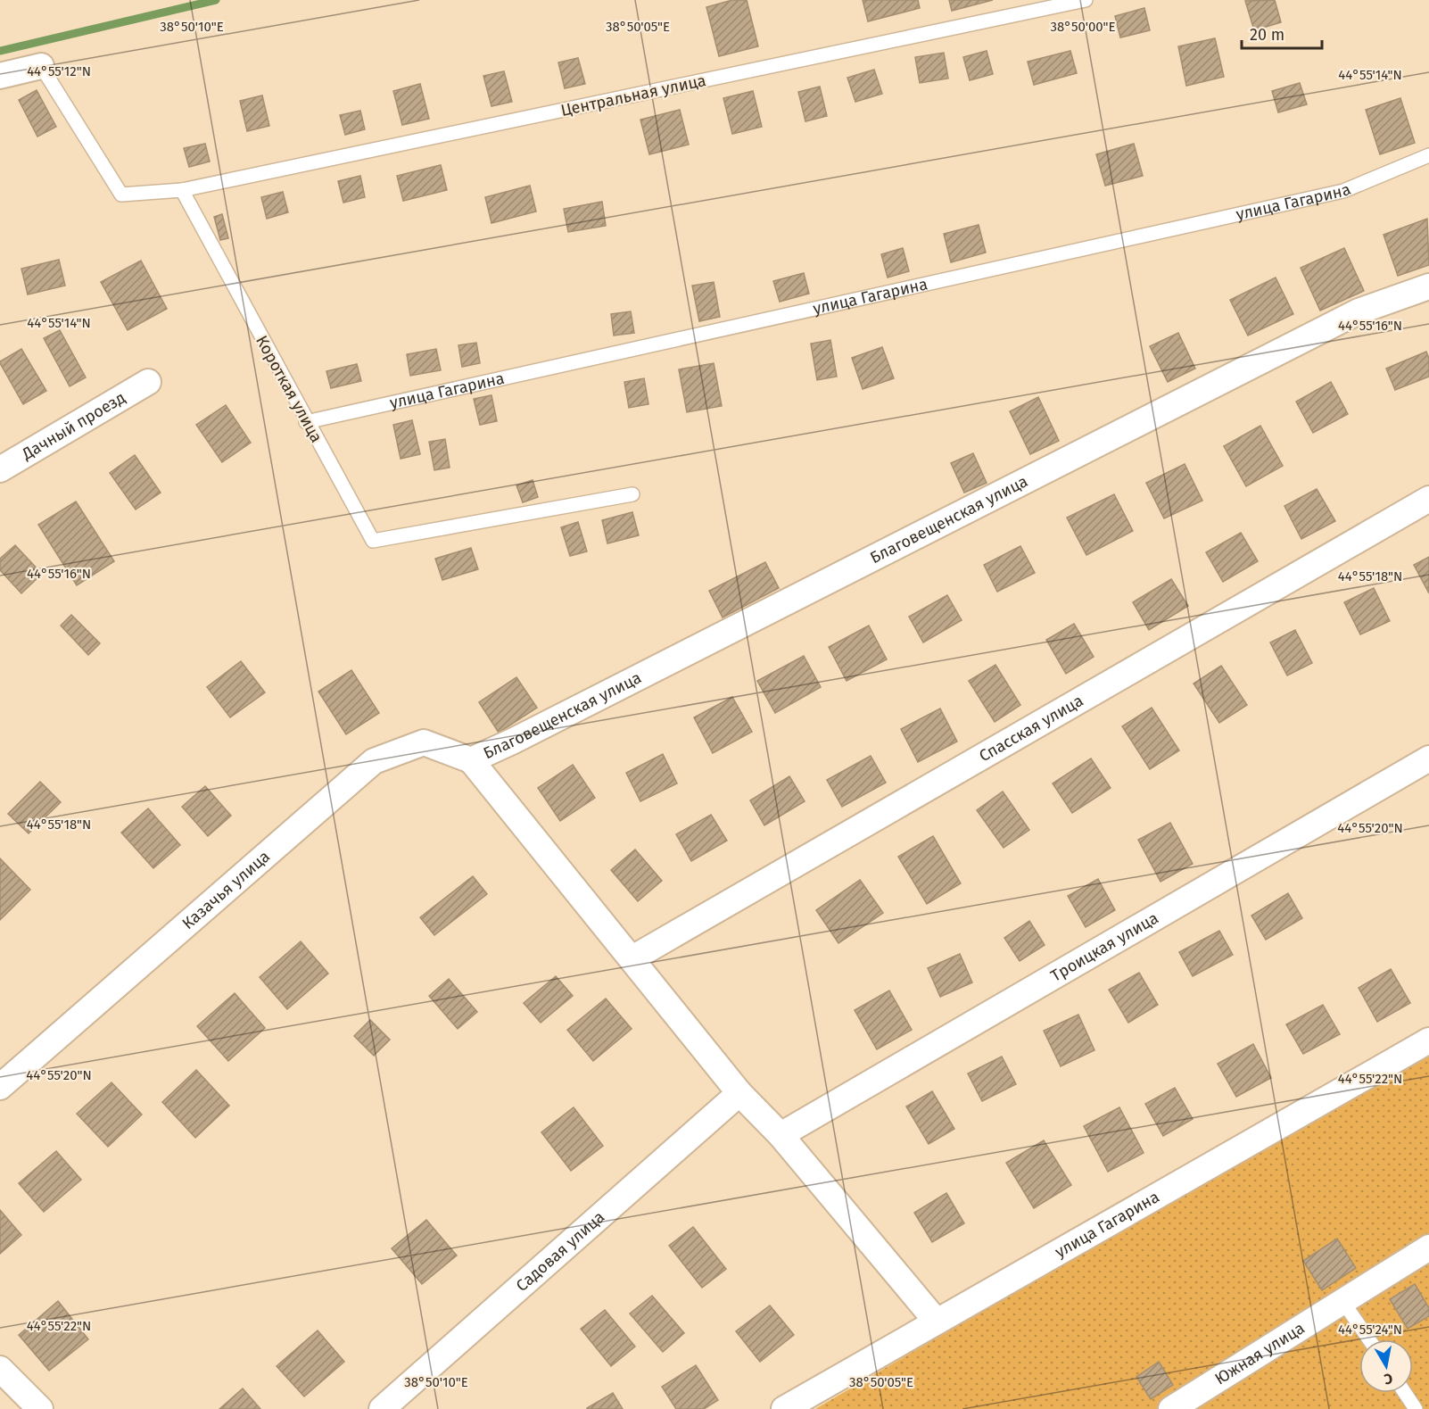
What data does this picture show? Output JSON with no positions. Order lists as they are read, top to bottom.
{
  "streets": {
    "street": [
      "улица Гагарина",
      "Дачный проезд",
      "Благовещенская улица",
      "Спасская улица",
      "Казачья улица",
      "Троицкая улица",
      "Садовая улица",
      "Южная улица"
    ],
    "lane": ["Центральная улица", "Короткая улица"]
  },
  "crossings": [
    ["Центральная улица", "Короткая улица"],
    ["улица Гагарина", "Короткая улица"],
    ["Благовещенская улица", "Казачья улица"]
  ],
  "scale_bar": "20 m",
  "north": "bottom",
  "coordinates": [
    "38°50'10\"E",
    "38°50'05\"E",
    "38°50'00\"E",
    "44°55'12\"N",
    "44°55'14\"N",
    "44°55'16\"N",
    "44°55'18\"N",
    "44°55'20\"N",
    "44°55'22\"N",
    "44°55'24\"N"
  ]
}
